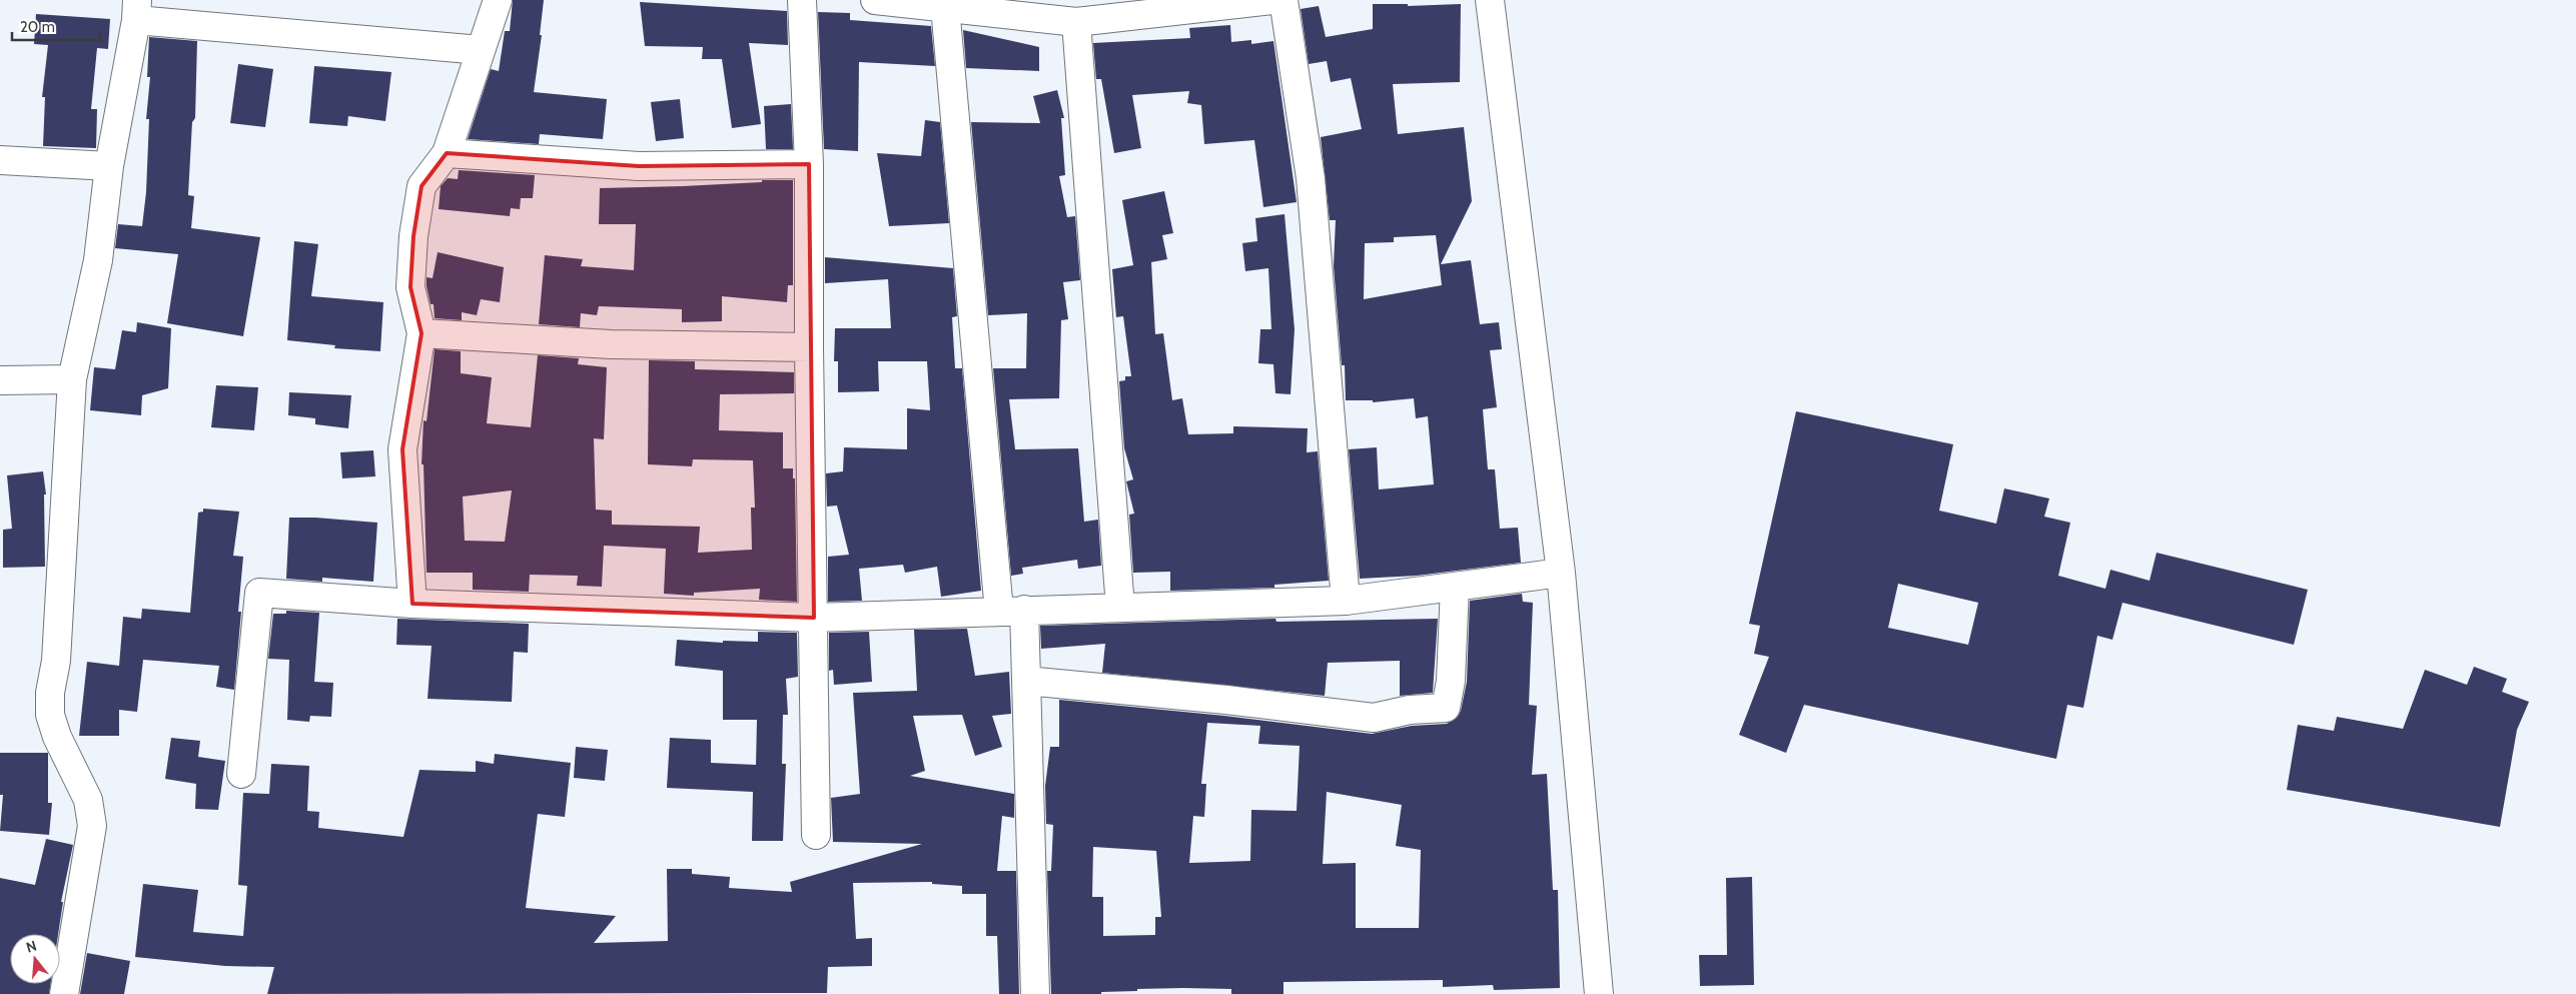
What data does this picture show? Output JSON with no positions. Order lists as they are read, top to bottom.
{
  "scale_bar": "20 m",
  "north": "top"
}
